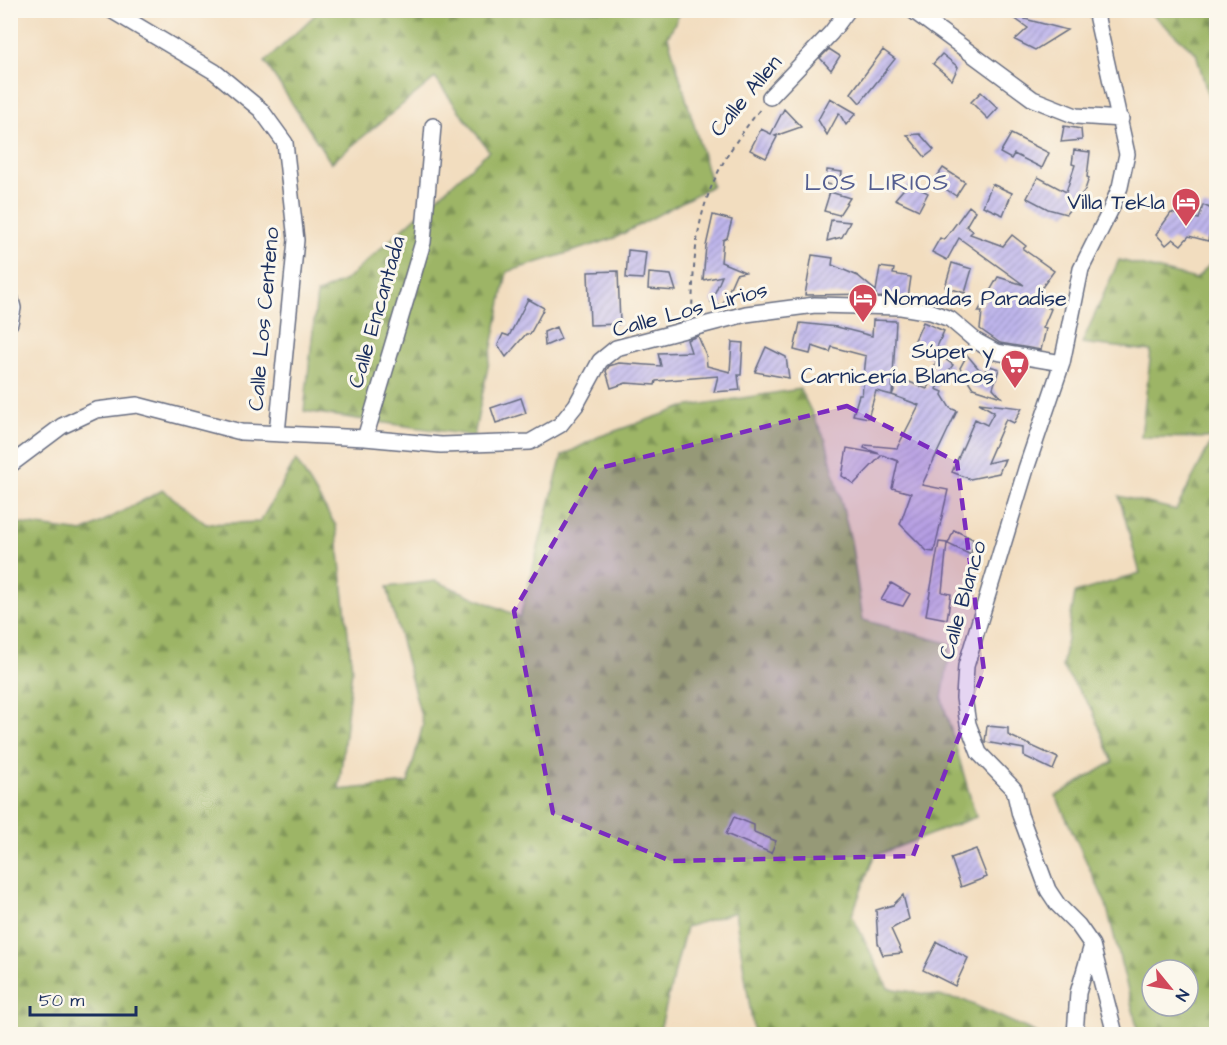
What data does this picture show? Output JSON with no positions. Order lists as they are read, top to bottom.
{
  "streets": {
    "street": [
      "Calle Allen",
      "Calle Los Lirios",
      "Calle Encantada",
      "Calle Los Centeno",
      "Calle Blanco"
    ]
  },
  "crossings": [
    ["Calle Allen", "Calle Los Lirios"],
    ["Calle Los Lirios", "Calle Encantada"],
    ["Calle Los Lirios", "Calle Los Centeno"],
    ["Calle Los Lirios", "Calle Blanco"]
  ],
  "districts": ["LOS LIRIOS"],
  "places": {
    "hotel": ["Villa Tekla", "Nomadas Paradise"],
    "supermarket": ["Súper y Carnicería Blancos"]
  },
  "scale_bar": "50 m",
  "north": "bottom right"
}
